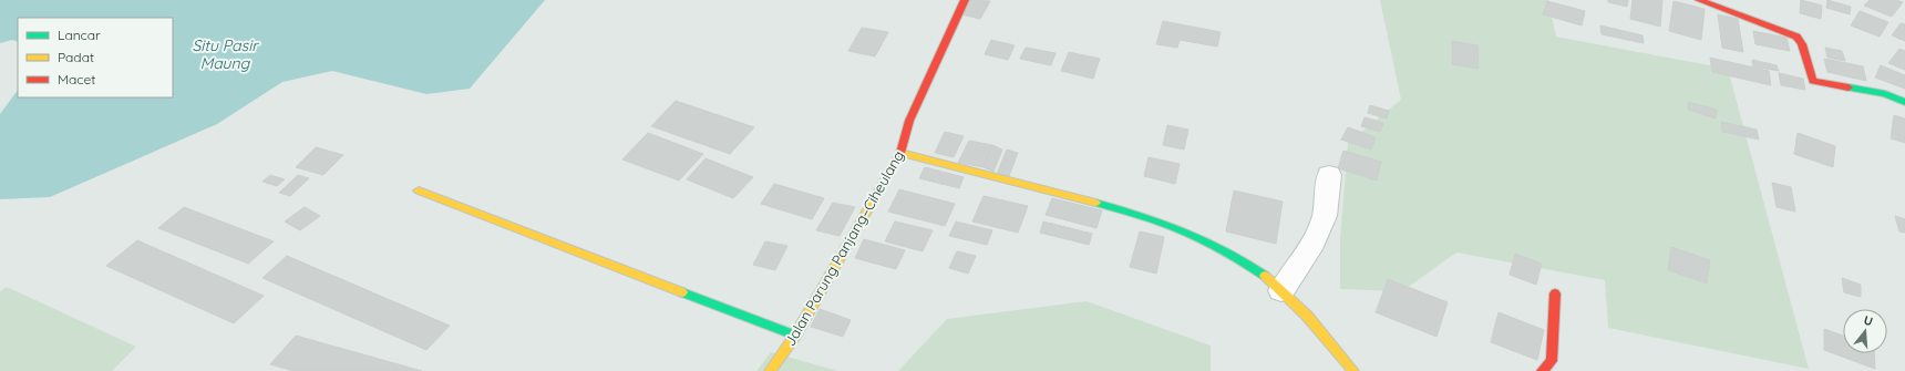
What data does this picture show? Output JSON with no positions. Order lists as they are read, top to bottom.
{
  "streets": {
    "street": ["Jalan Parung Panjang–Ciheulang"]
  },
  "water": ["Situ Pasir Maung"],
  "legend": ["Lancar", "Padat", "Macet"],
  "north": "top"
}
